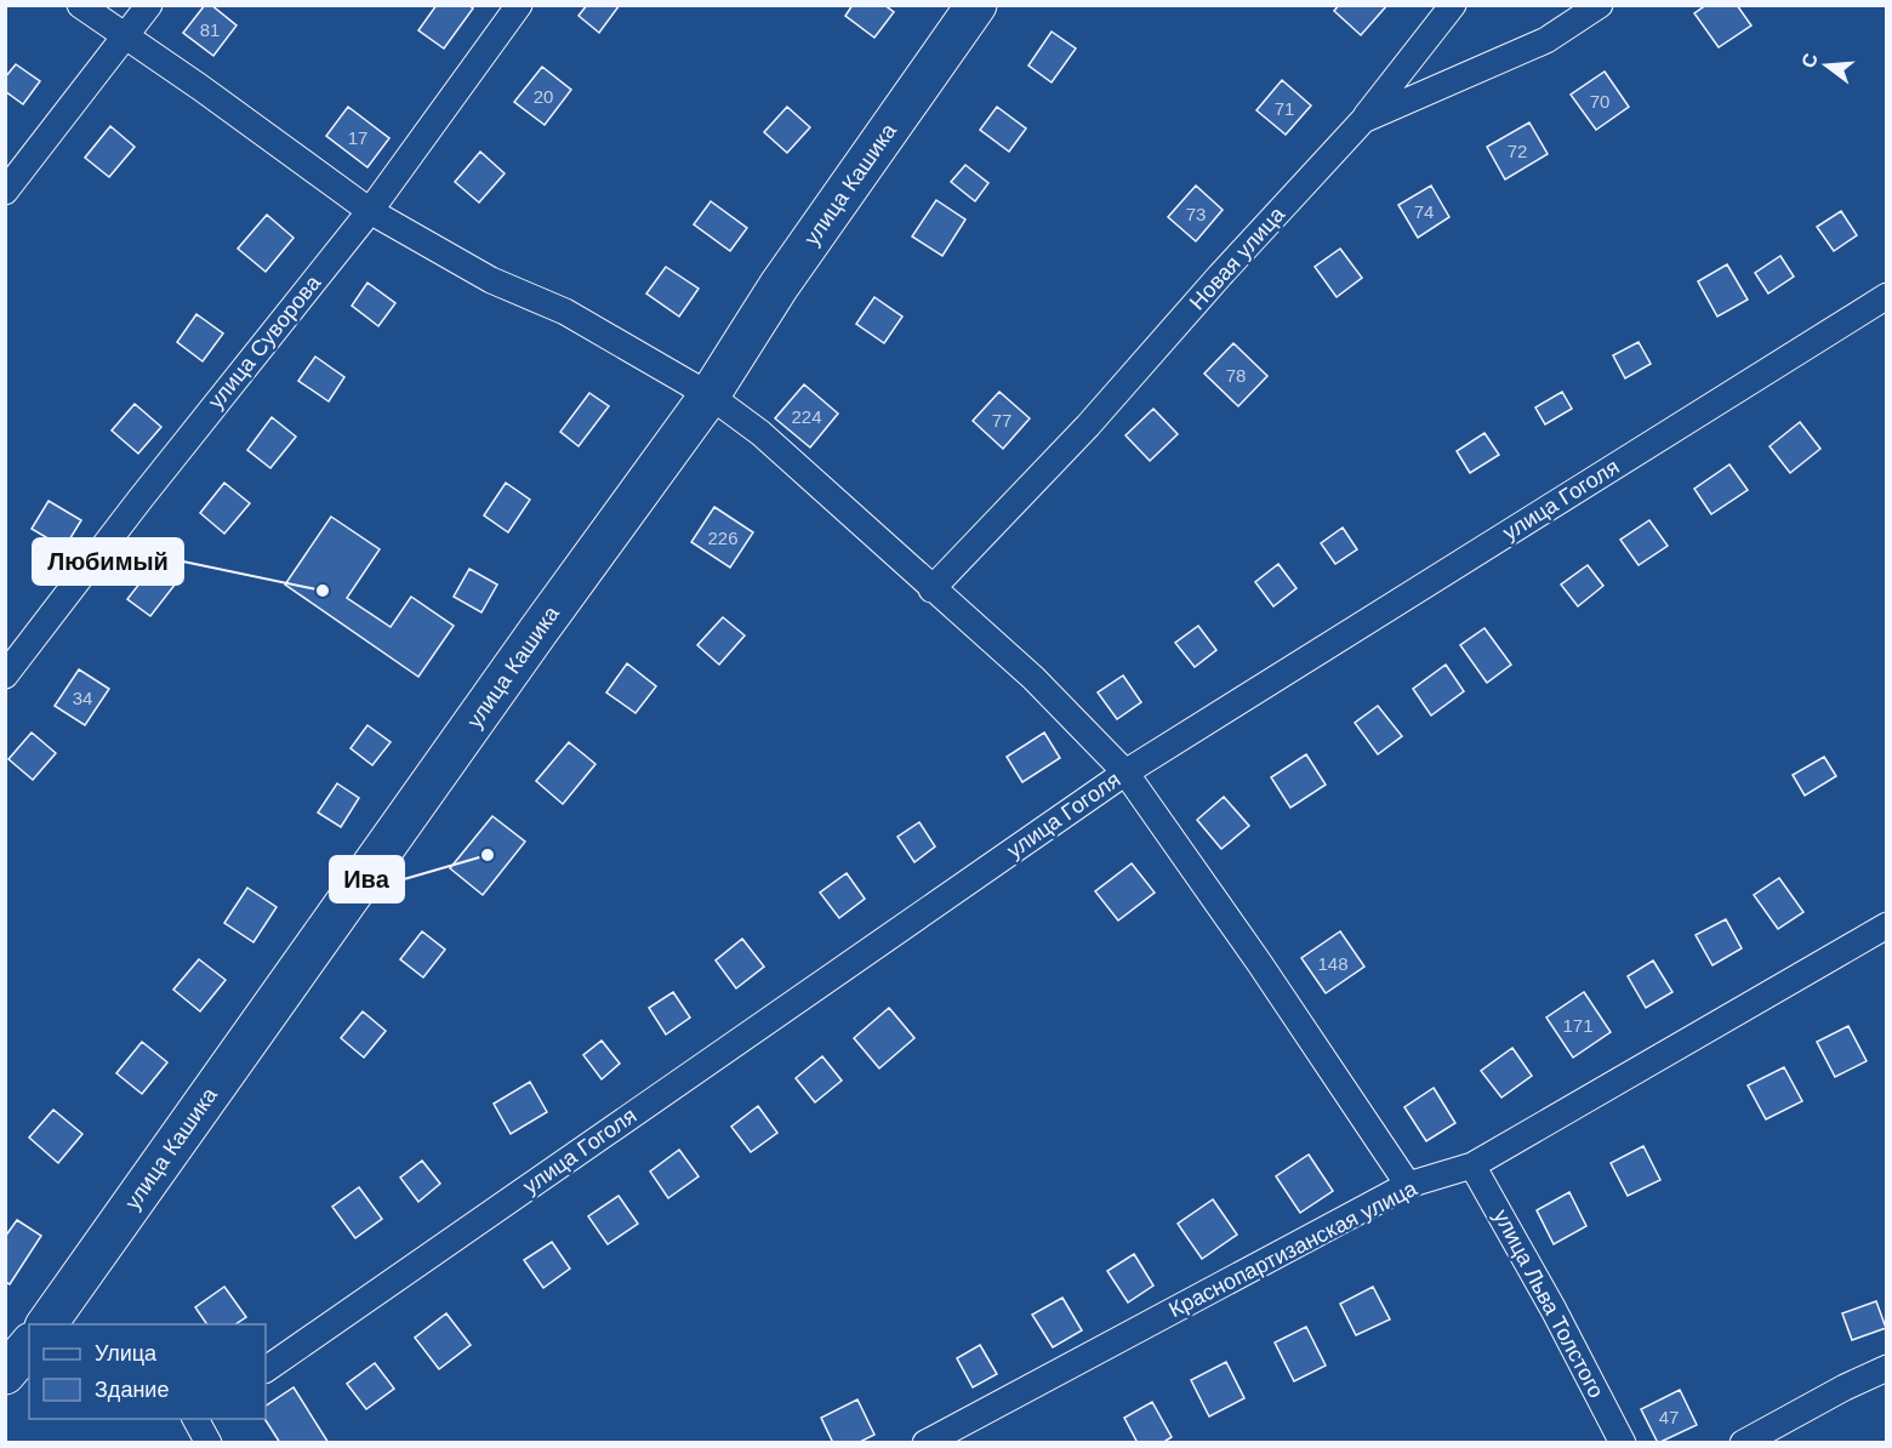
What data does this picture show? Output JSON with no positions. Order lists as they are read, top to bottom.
{
  "streets": {
    "highway": ["улица Кашика"],
    "street": [
      "Новая улица",
      "улица Суворова",
      "улица Гоголя",
      "Краснопартизанская улица",
      "улица Льва Толстого"
    ]
  },
  "crossings": [
    ["Краснопартизанская улица", "улица Льва Толстого"]
  ],
  "places": ["Любимый", "Ива"],
  "house_numbers": [
    "81",
    "20",
    "70",
    "71",
    "17",
    "72",
    "74",
    "73",
    "78",
    "224",
    "77",
    "226",
    "34",
    "148",
    "171",
    "47"
  ],
  "legend": ["Улица", "Здание"],
  "north": "left"
}
